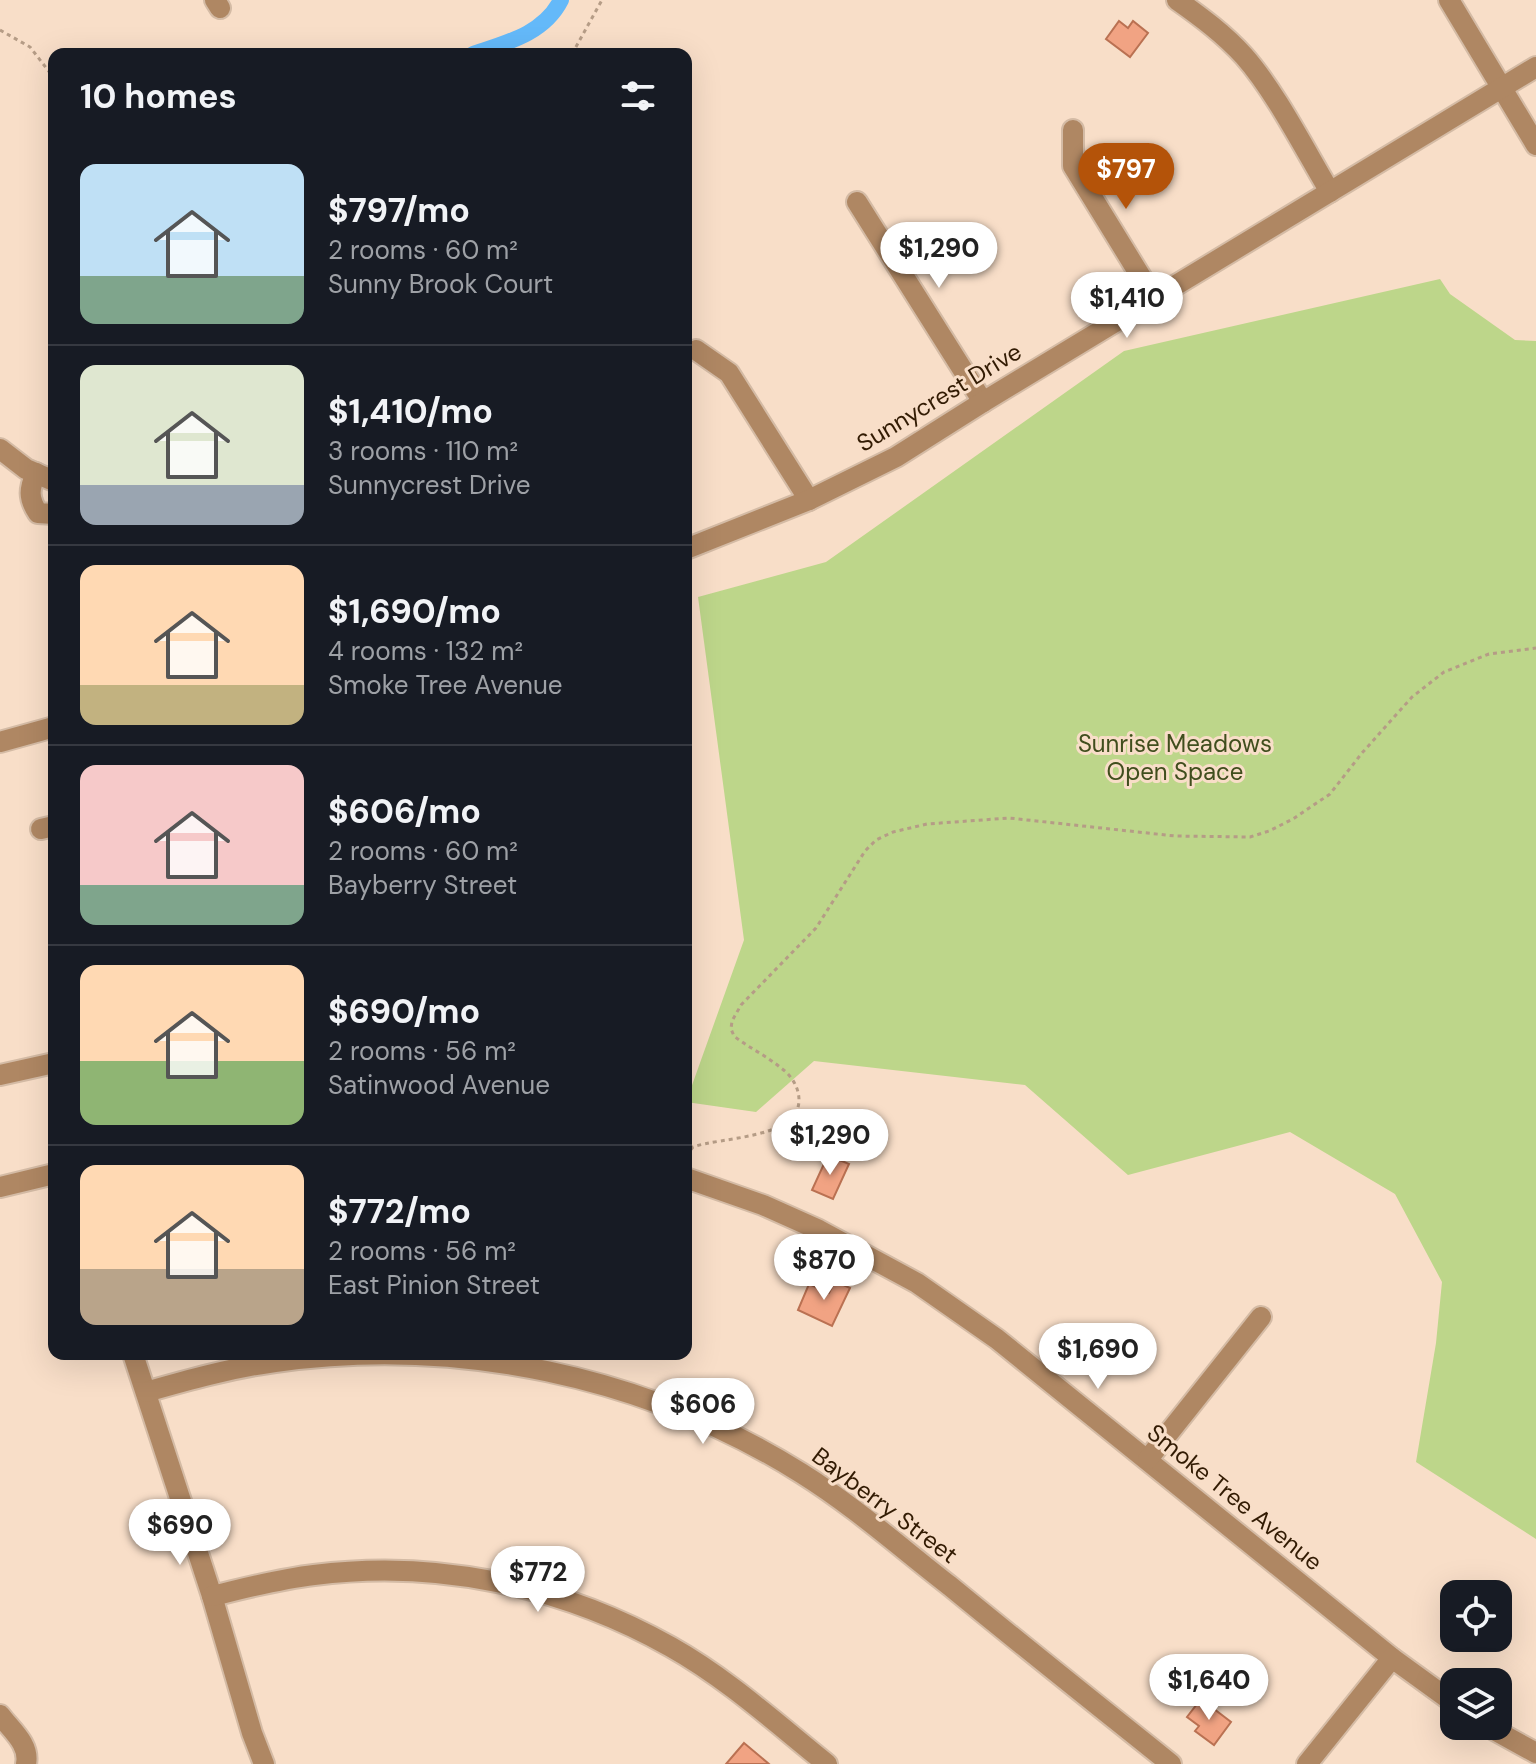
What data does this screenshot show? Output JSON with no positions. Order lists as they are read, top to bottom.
{
  "streets": {
    "street": ["Sunnycrest Drive", "Smoke Tree Avenue", "Bayberry Street"]
  },
  "parks": ["Sunrise Meadows Open Space"],
  "page": {
    "heading": "10 homes",
    "price": [
      "$797",
      "$1,290",
      "$1,410",
      "$1,290",
      "$870",
      "$1,690",
      "$606",
      "$690",
      "$772",
      "$1,640"
    ],
    "list": [
      {
        "name": "$797/mo",
        "note": "2 rooms · 60 m² · Sunny Brook Court"
      },
      {
        "name": "$1,410/mo",
        "note": "3 rooms · 110 m² · Sunnycrest Drive"
      },
      {
        "name": "$1,690/mo",
        "note": "4 rooms · 132 m² · Smoke Tree Avenue"
      },
      {
        "name": "$606/mo",
        "note": "2 rooms · 60 m² · Bayberry Street"
      },
      {
        "name": "$690/mo",
        "note": "2 rooms · 56 m² · Satinwood Avenue"
      },
      {
        "name": "$772/mo",
        "note": "2 rooms · 56 m² · East Pinion Street"
      }
    ]
  }
}
